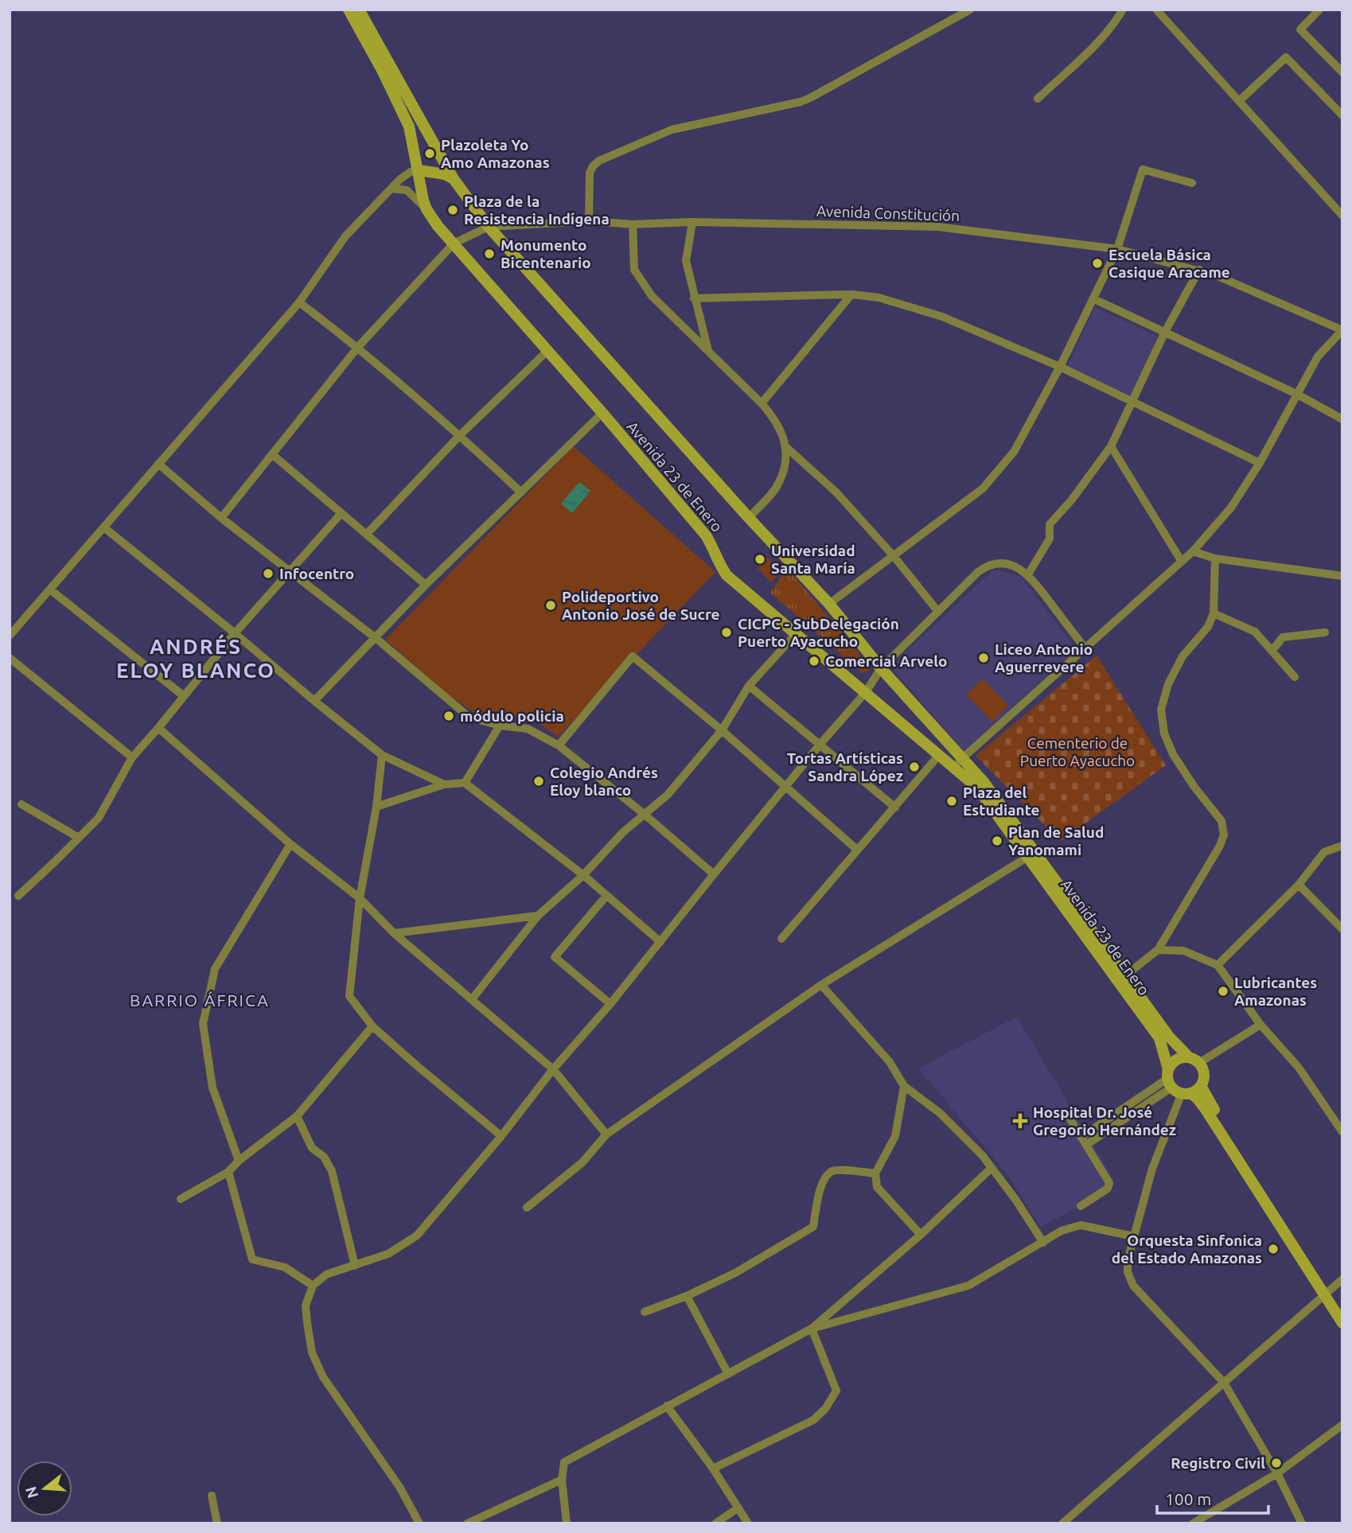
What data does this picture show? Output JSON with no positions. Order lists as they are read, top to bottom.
{
  "streets": {
    "main road": ["Avenida 23 de Enero"],
    "street": ["Avenida Constitución"]
  },
  "crossings": [
    ["Avenida Constitución", "Avenida 23 de Enero"]
  ],
  "districts": ["ANDRÉS ELOY BLANCO", "BARRIO ÁFRICA"],
  "parks": ["Cementerio de Puerto Ayacucho"],
  "places": {
    "other": [
      "Plazoleta Yo Amo Amazonas",
      "Plaza de la Resistencia Indígena",
      "Monumento Bicentenario",
      "Escuela Básica Casique Aracame",
      "Universidad Santa María",
      "Infocentro",
      "Polideportivo Antonio José de Sucre",
      "CICPC - SubDelegación Puerto Ayacucho",
      "Liceo Antonio Aguerrevere",
      "Comercial Arvelo",
      "módulo policia",
      "Tortas Artísticas Sandra López",
      "Colegio Andrés Eloy blanco",
      "Plaza del Estudiante",
      "Plan de Salud Yanomami",
      "Lubricantes Amazonas",
      "Orquesta Sinfonica del Estado Amazonas",
      "Registro Civil"
    ],
    "health": ["Hospital Dr. José Gregorio Hernández"]
  },
  "scale_bar": "100 m",
  "north": "left"
}
